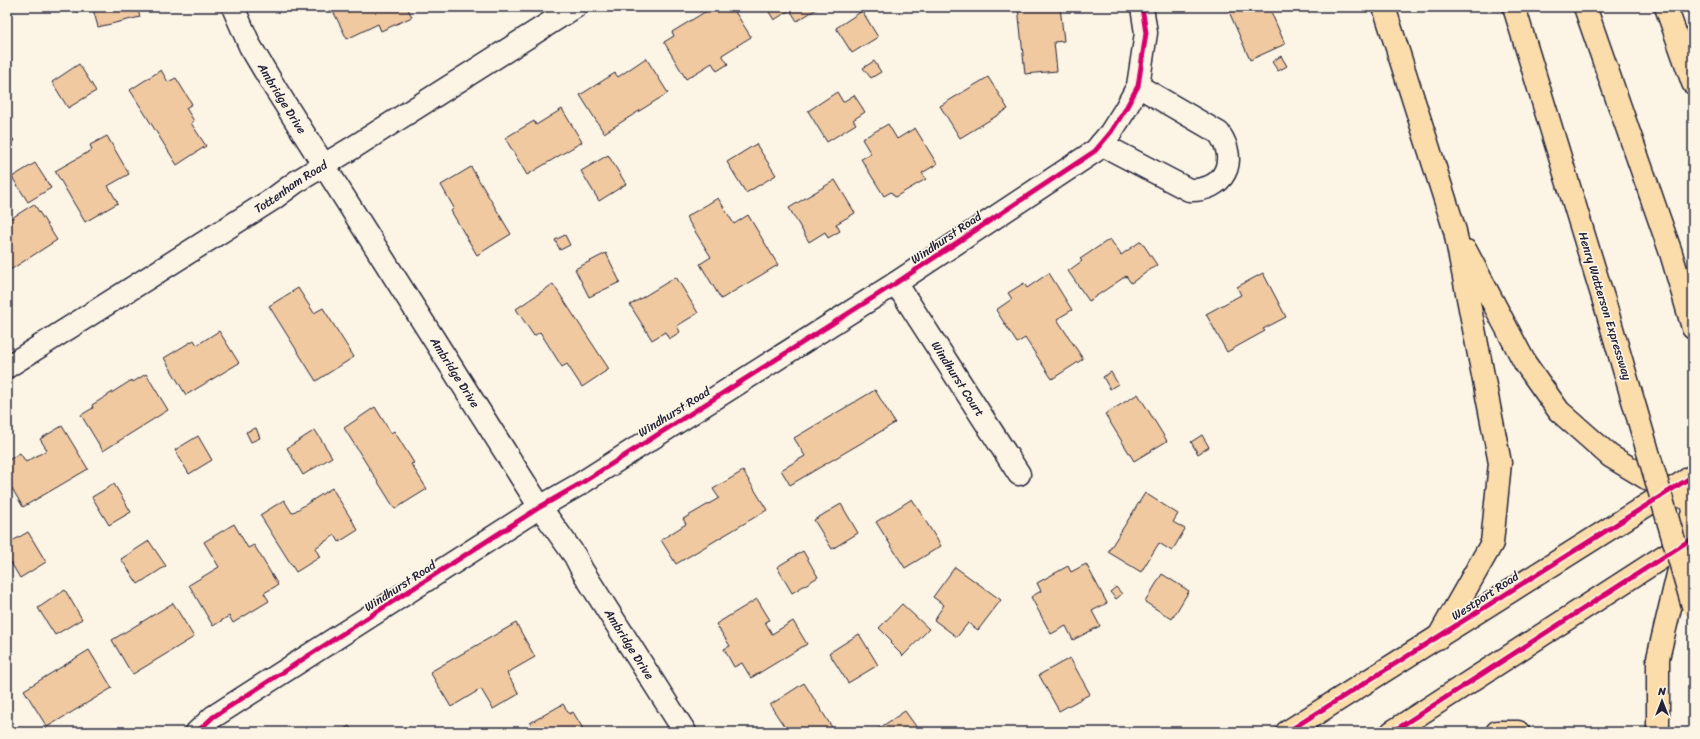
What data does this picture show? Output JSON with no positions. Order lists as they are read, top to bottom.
{
  "streets": {
    "main road": ["Henry Watterson Expressway", "Westport Road"],
    "street": [
      "Ambridge Drive",
      "Tottenham Road",
      "Windhurst Road",
      "Windhurst Court"
    ]
  },
  "crossings": [
    ["Ambridge Drive", "Tottenham Road"],
    ["Ambridge Drive", "Windhurst Road"],
    ["Windhurst Road", "Windhurst Court"]
  ],
  "north": "top"
}
